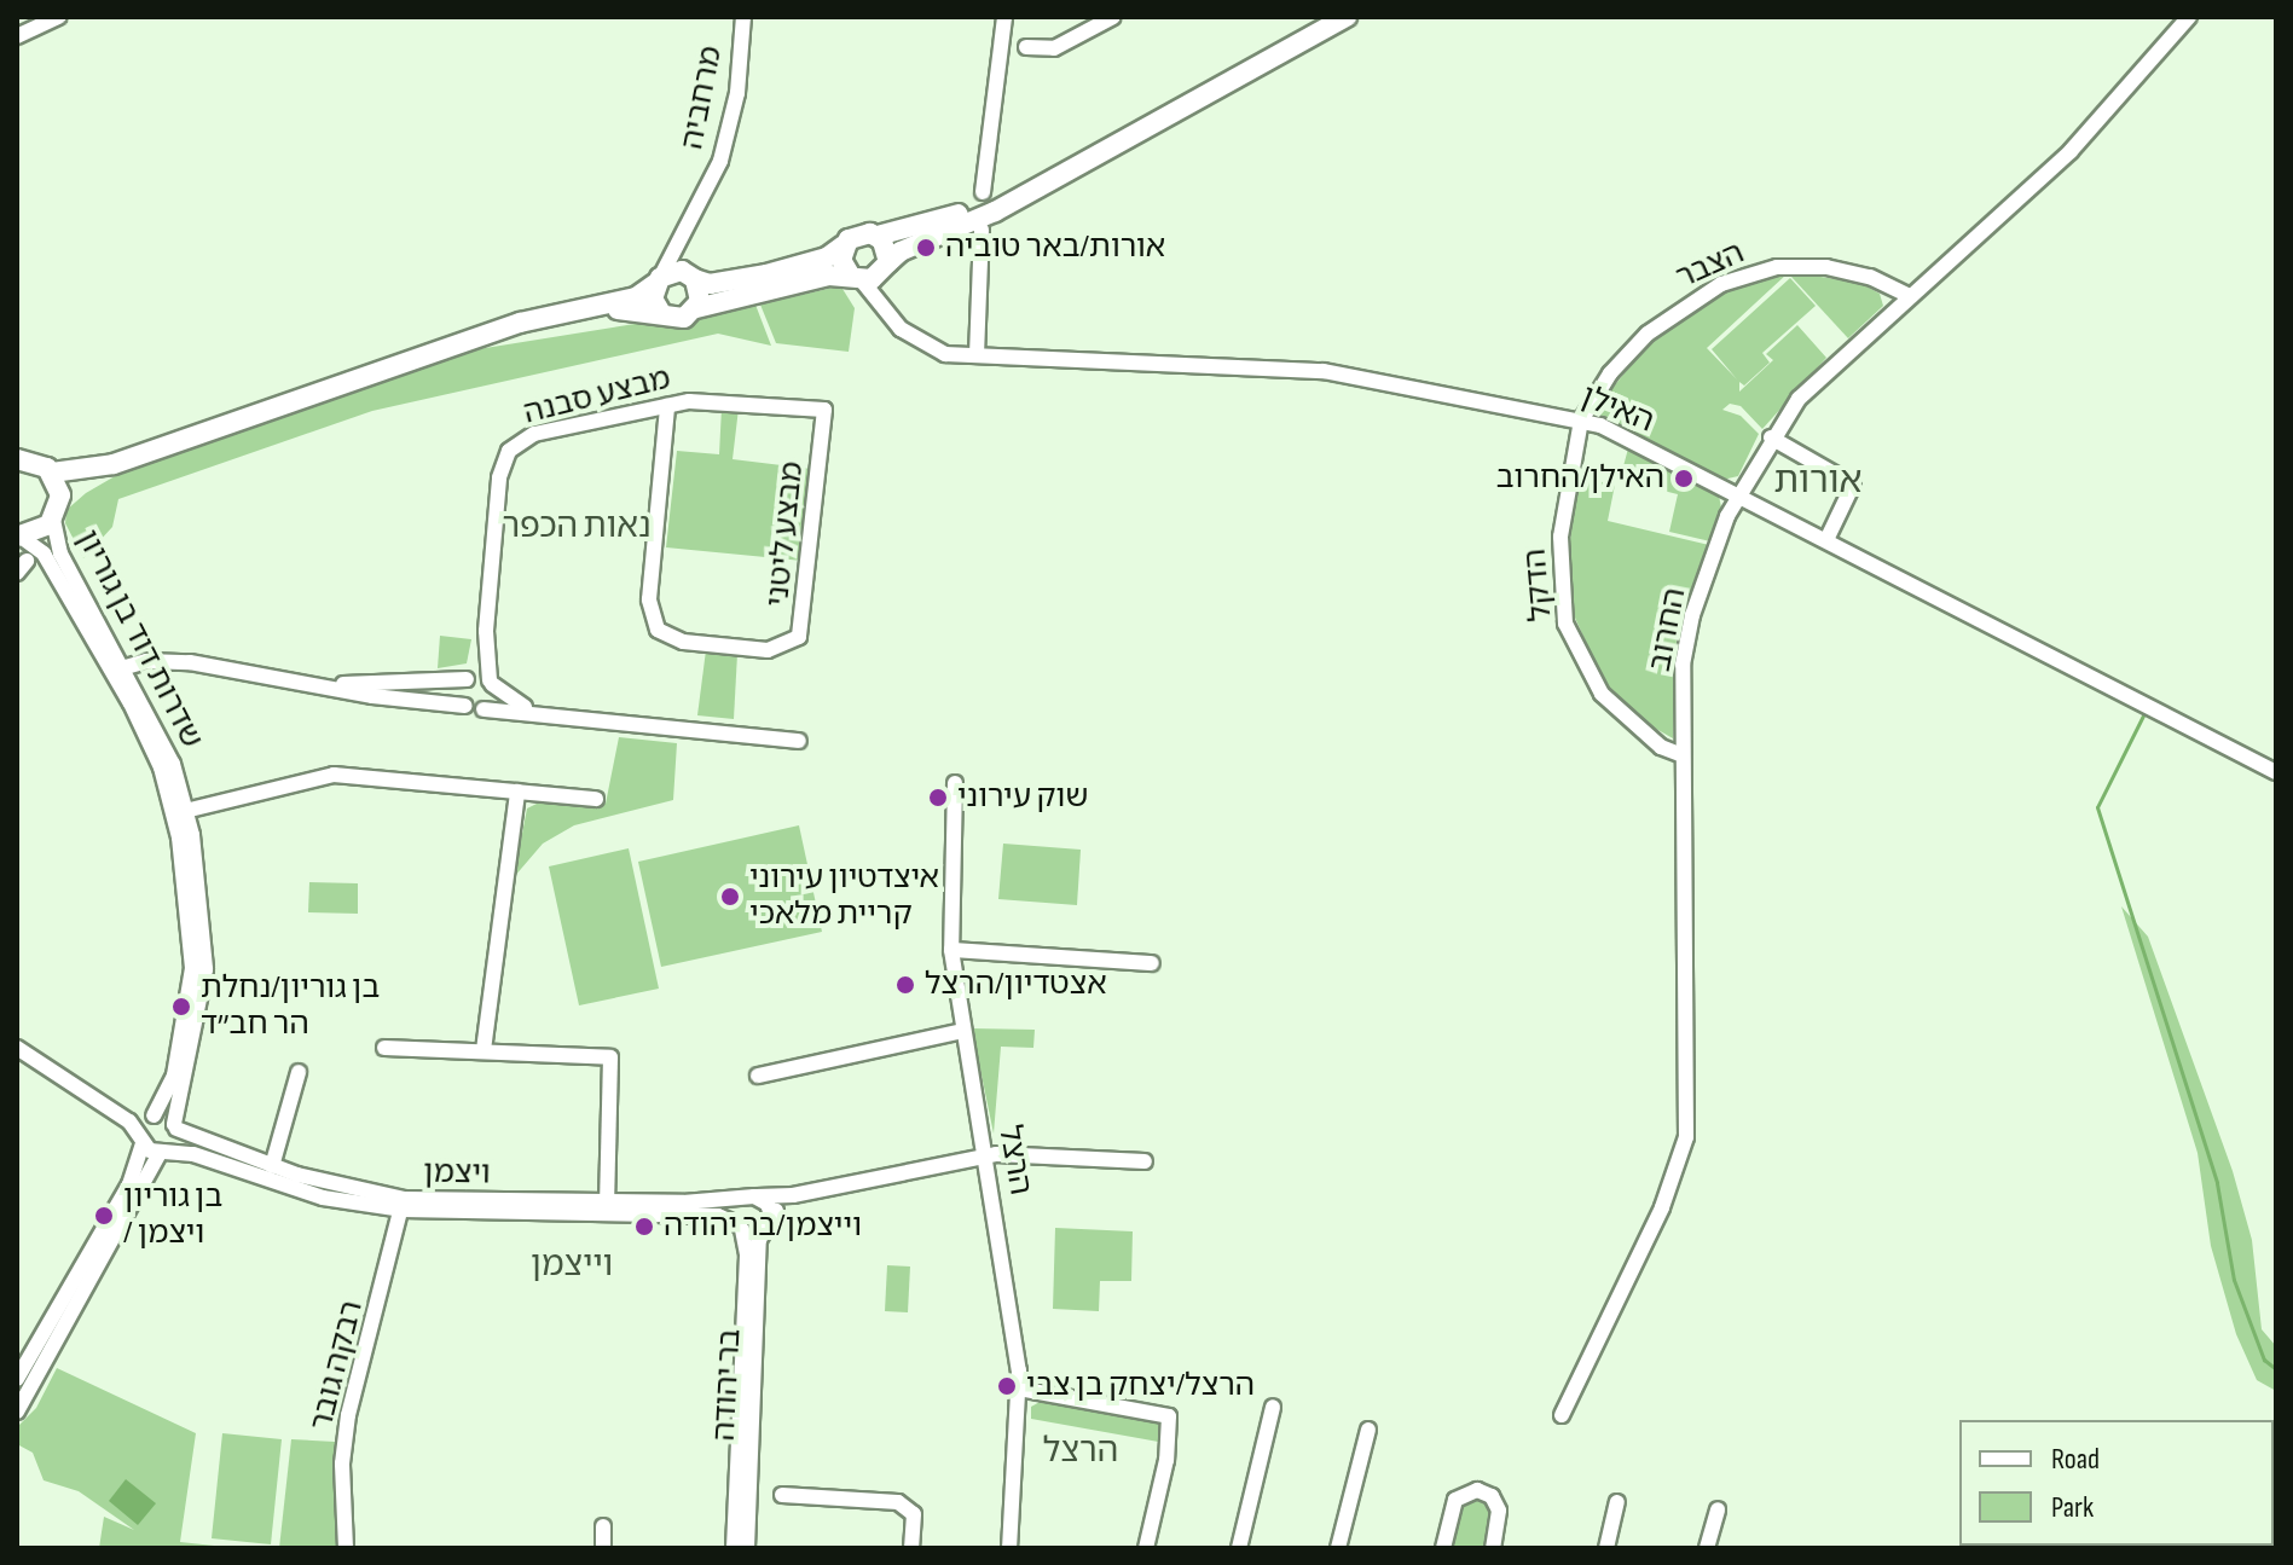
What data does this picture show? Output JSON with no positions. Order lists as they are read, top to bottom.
{
  "streets": {
    "street": [
      "מרחביה",
      "הצבר",
      "מבצע סבנה",
      "האילן",
      "מבצע ליטני",
      "הדקל",
      "החרוב",
      "שדרות דוד בן גוריון",
      "הרצל",
      "ויצמן",
      "רבקה גובר",
      "בר יהודה"
    ]
  },
  "crossings": [
    ["הצבר", "האילן"],
    ["הצבר", "הדקל"],
    ["הצבר", "החרוב"],
    ["מבצע סבנה", "מבצע ליטני"],
    ["האילן", "הדקל"],
    ["האילן", "החרוב"],
    ["הדקל", "החרוב"],
    ["שדרות דוד בן גוריון", "ויצמן"],
    ["הרצל", "ויצמן"],
    ["ויצמן", "רבקה גובר"],
    ["ויצמן", "בר יהודה"]
  ],
  "districts": [
    "אורות",
    "נאות הכפר",
    "וייצמן",
    "הרצל"
  ],
  "places": [
    "אורות/באר טוביה",
    "האילן/החרוב",
    "שוק עירוני",
    "איצדטיון עירוני קריית מלאכי",
    "אצטדיון/הרצל",
    "בן גוריון/נחלת הר חב״ד",
    "בן גוריון / ויצמן",
    "וייצמן/בר יהודה",
    "הרצל/יצחק בן צבי"
  ],
  "legend": ["Road", "Park"]
}
